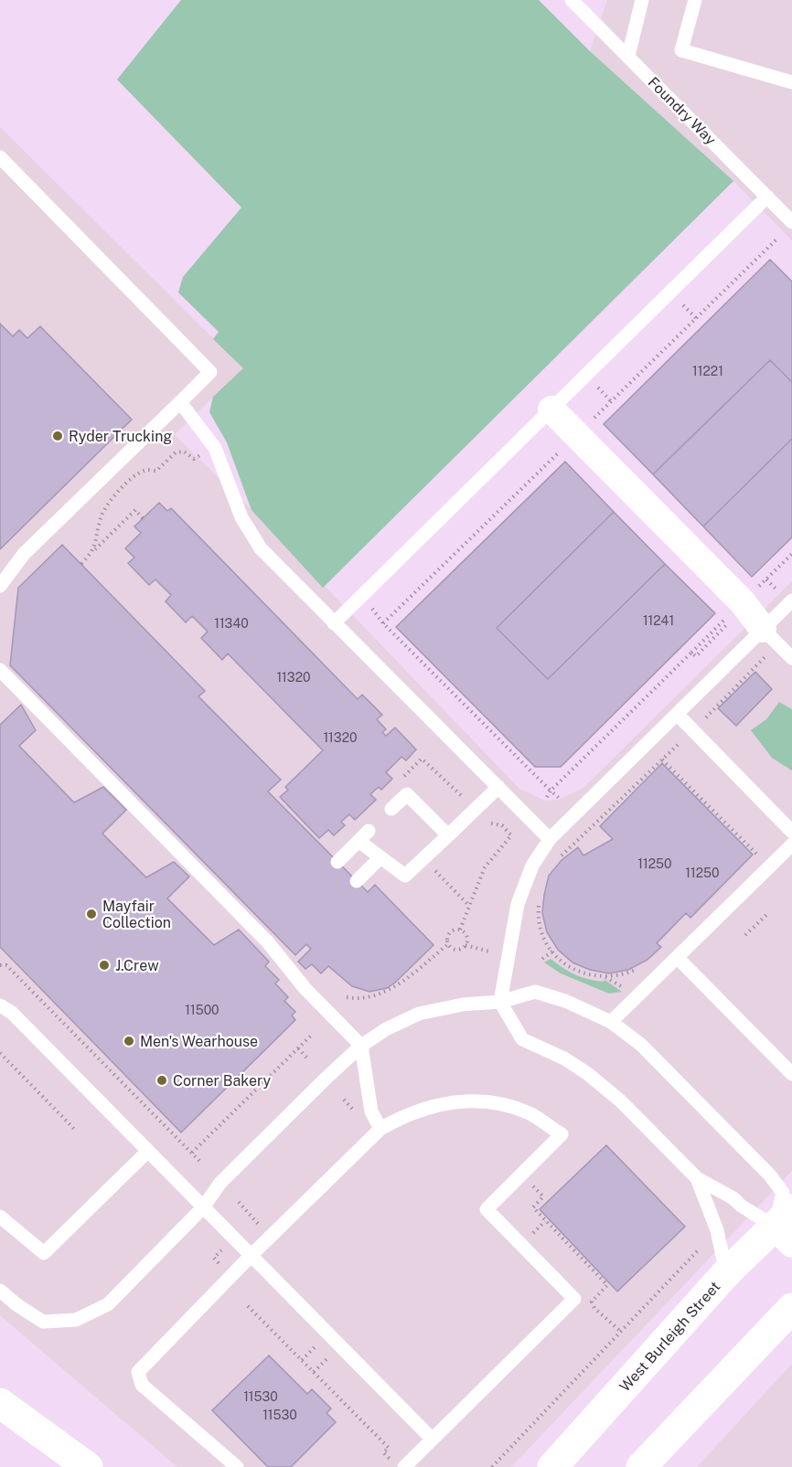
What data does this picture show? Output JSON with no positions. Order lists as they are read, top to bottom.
{
  "streets": {
    "main road": ["West Burleigh Street"],
    "lane": ["Foundry Way"]
  },
  "places": [
    "Ryder Trucking",
    "Mayfair Collection",
    "J.Crew",
    "Men's Wearhouse",
    "Corner Bakery"
  ],
  "house_numbers": [
    "11221",
    "11241",
    "11340",
    "11320",
    "11320",
    "11250",
    "11250",
    "11500",
    "11530",
    "11530"
  ]
}
